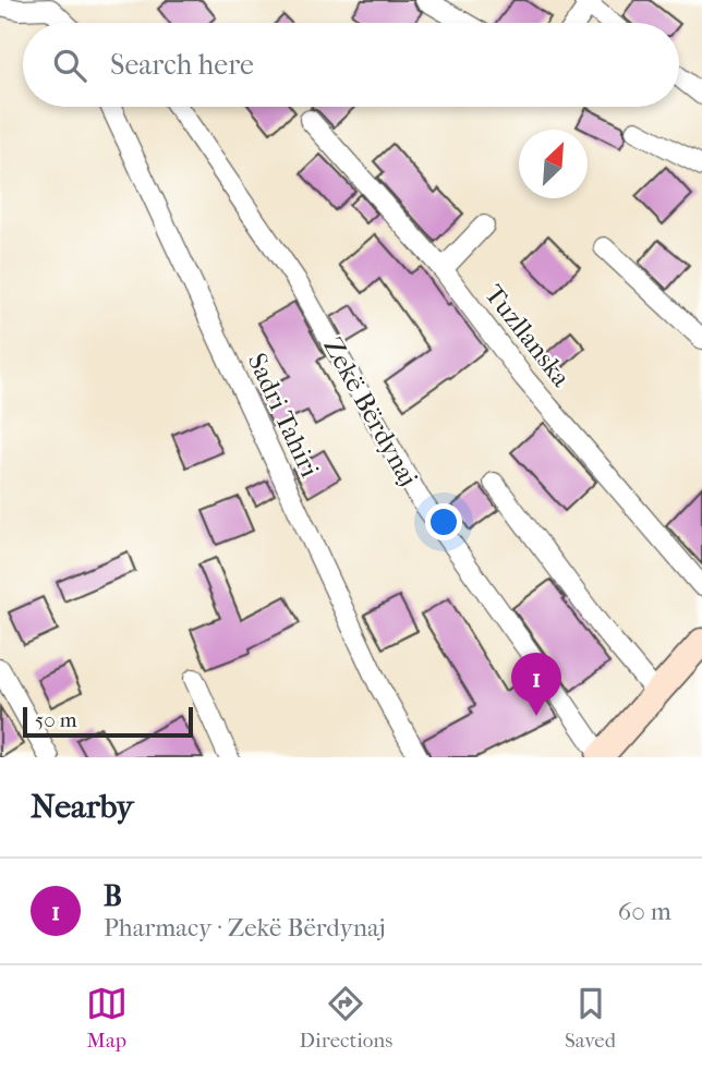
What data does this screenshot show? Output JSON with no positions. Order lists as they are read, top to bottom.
{
  "streets": {
    "main road": ["Zekë Bërdynaj"],
    "street": ["Tuzllanska", "Sadri Tahiri"]
  },
  "scale_bar": "50 m",
  "north": "top right",
  "page": {
    "search": "Search here",
    "pins": "1",
    "scale": "50 m",
    "heading": "Nearby",
    "list": [
      {
        "mark": "1",
        "name": "B",
        "note": "Pharmacy · Zekë Bërdynaj",
        "value": "60 m"
      }
    ],
    "nav": ["Map", "Directions", "Saved"]
  }
}
